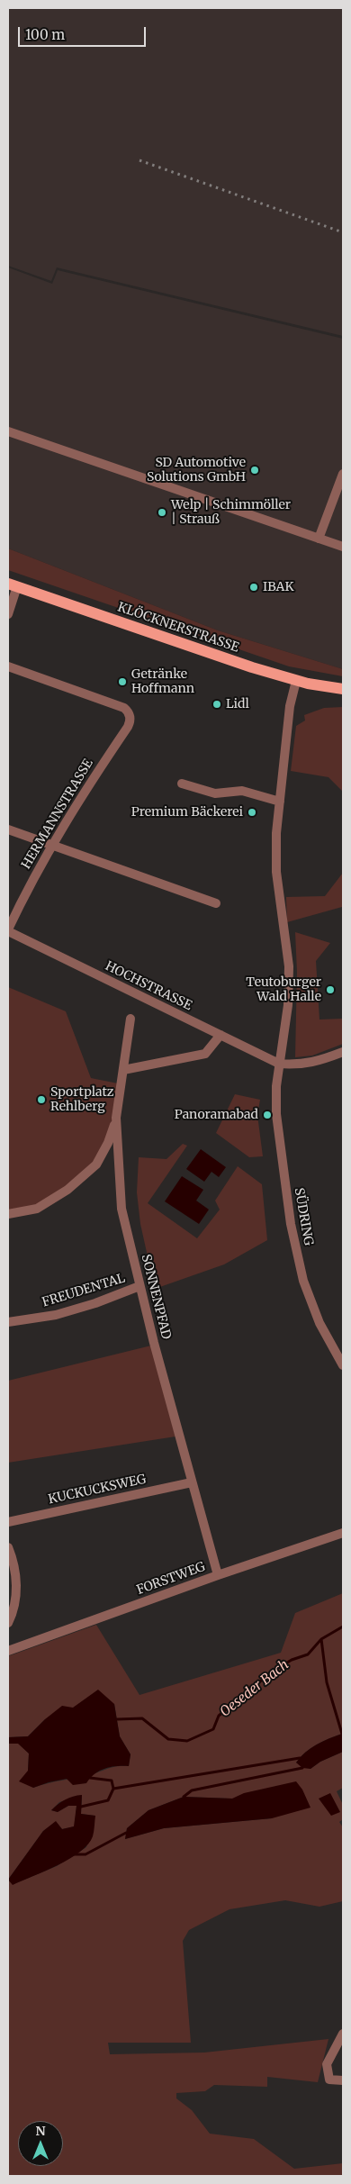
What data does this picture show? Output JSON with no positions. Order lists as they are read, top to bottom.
{
  "streets": {
    "main road": ["KLÖCKNERSTRASSE"],
    "street": [
      "HERMANNSTRASSE",
      "HOCHSTRASSE",
      "SÜDRING",
      "FREUDENTAL",
      "SONNENPFAD",
      "KUCKUCKSWEG",
      "FORSTWEG"
    ]
  },
  "crossings": [
    ["KLÖCKNERSTRASSE", "SÜDRING"],
    ["HERMANNSTRASSE", "HOCHSTRASSE"],
    ["HOCHSTRASSE", "SÜDRING"],
    ["FREUDENTAL", "SONNENPFAD"],
    ["SONNENPFAD", "KUCKUCKSWEG"],
    ["SONNENPFAD", "FORSTWEG"]
  ],
  "water": ["Oeseder Bach"],
  "places": [
    "SD Automotive Solutions GmbH",
    "Welp | Schimmöller | Strauß",
    "IBAK",
    "Getränke Hoffmann",
    "Lidl",
    "Premium Bäckerei",
    "Teutoburger Wald Halle",
    "Sportplatz Rehlberg",
    "Panoramabad"
  ],
  "scale_bar": "100 m",
  "north": "top"
}
